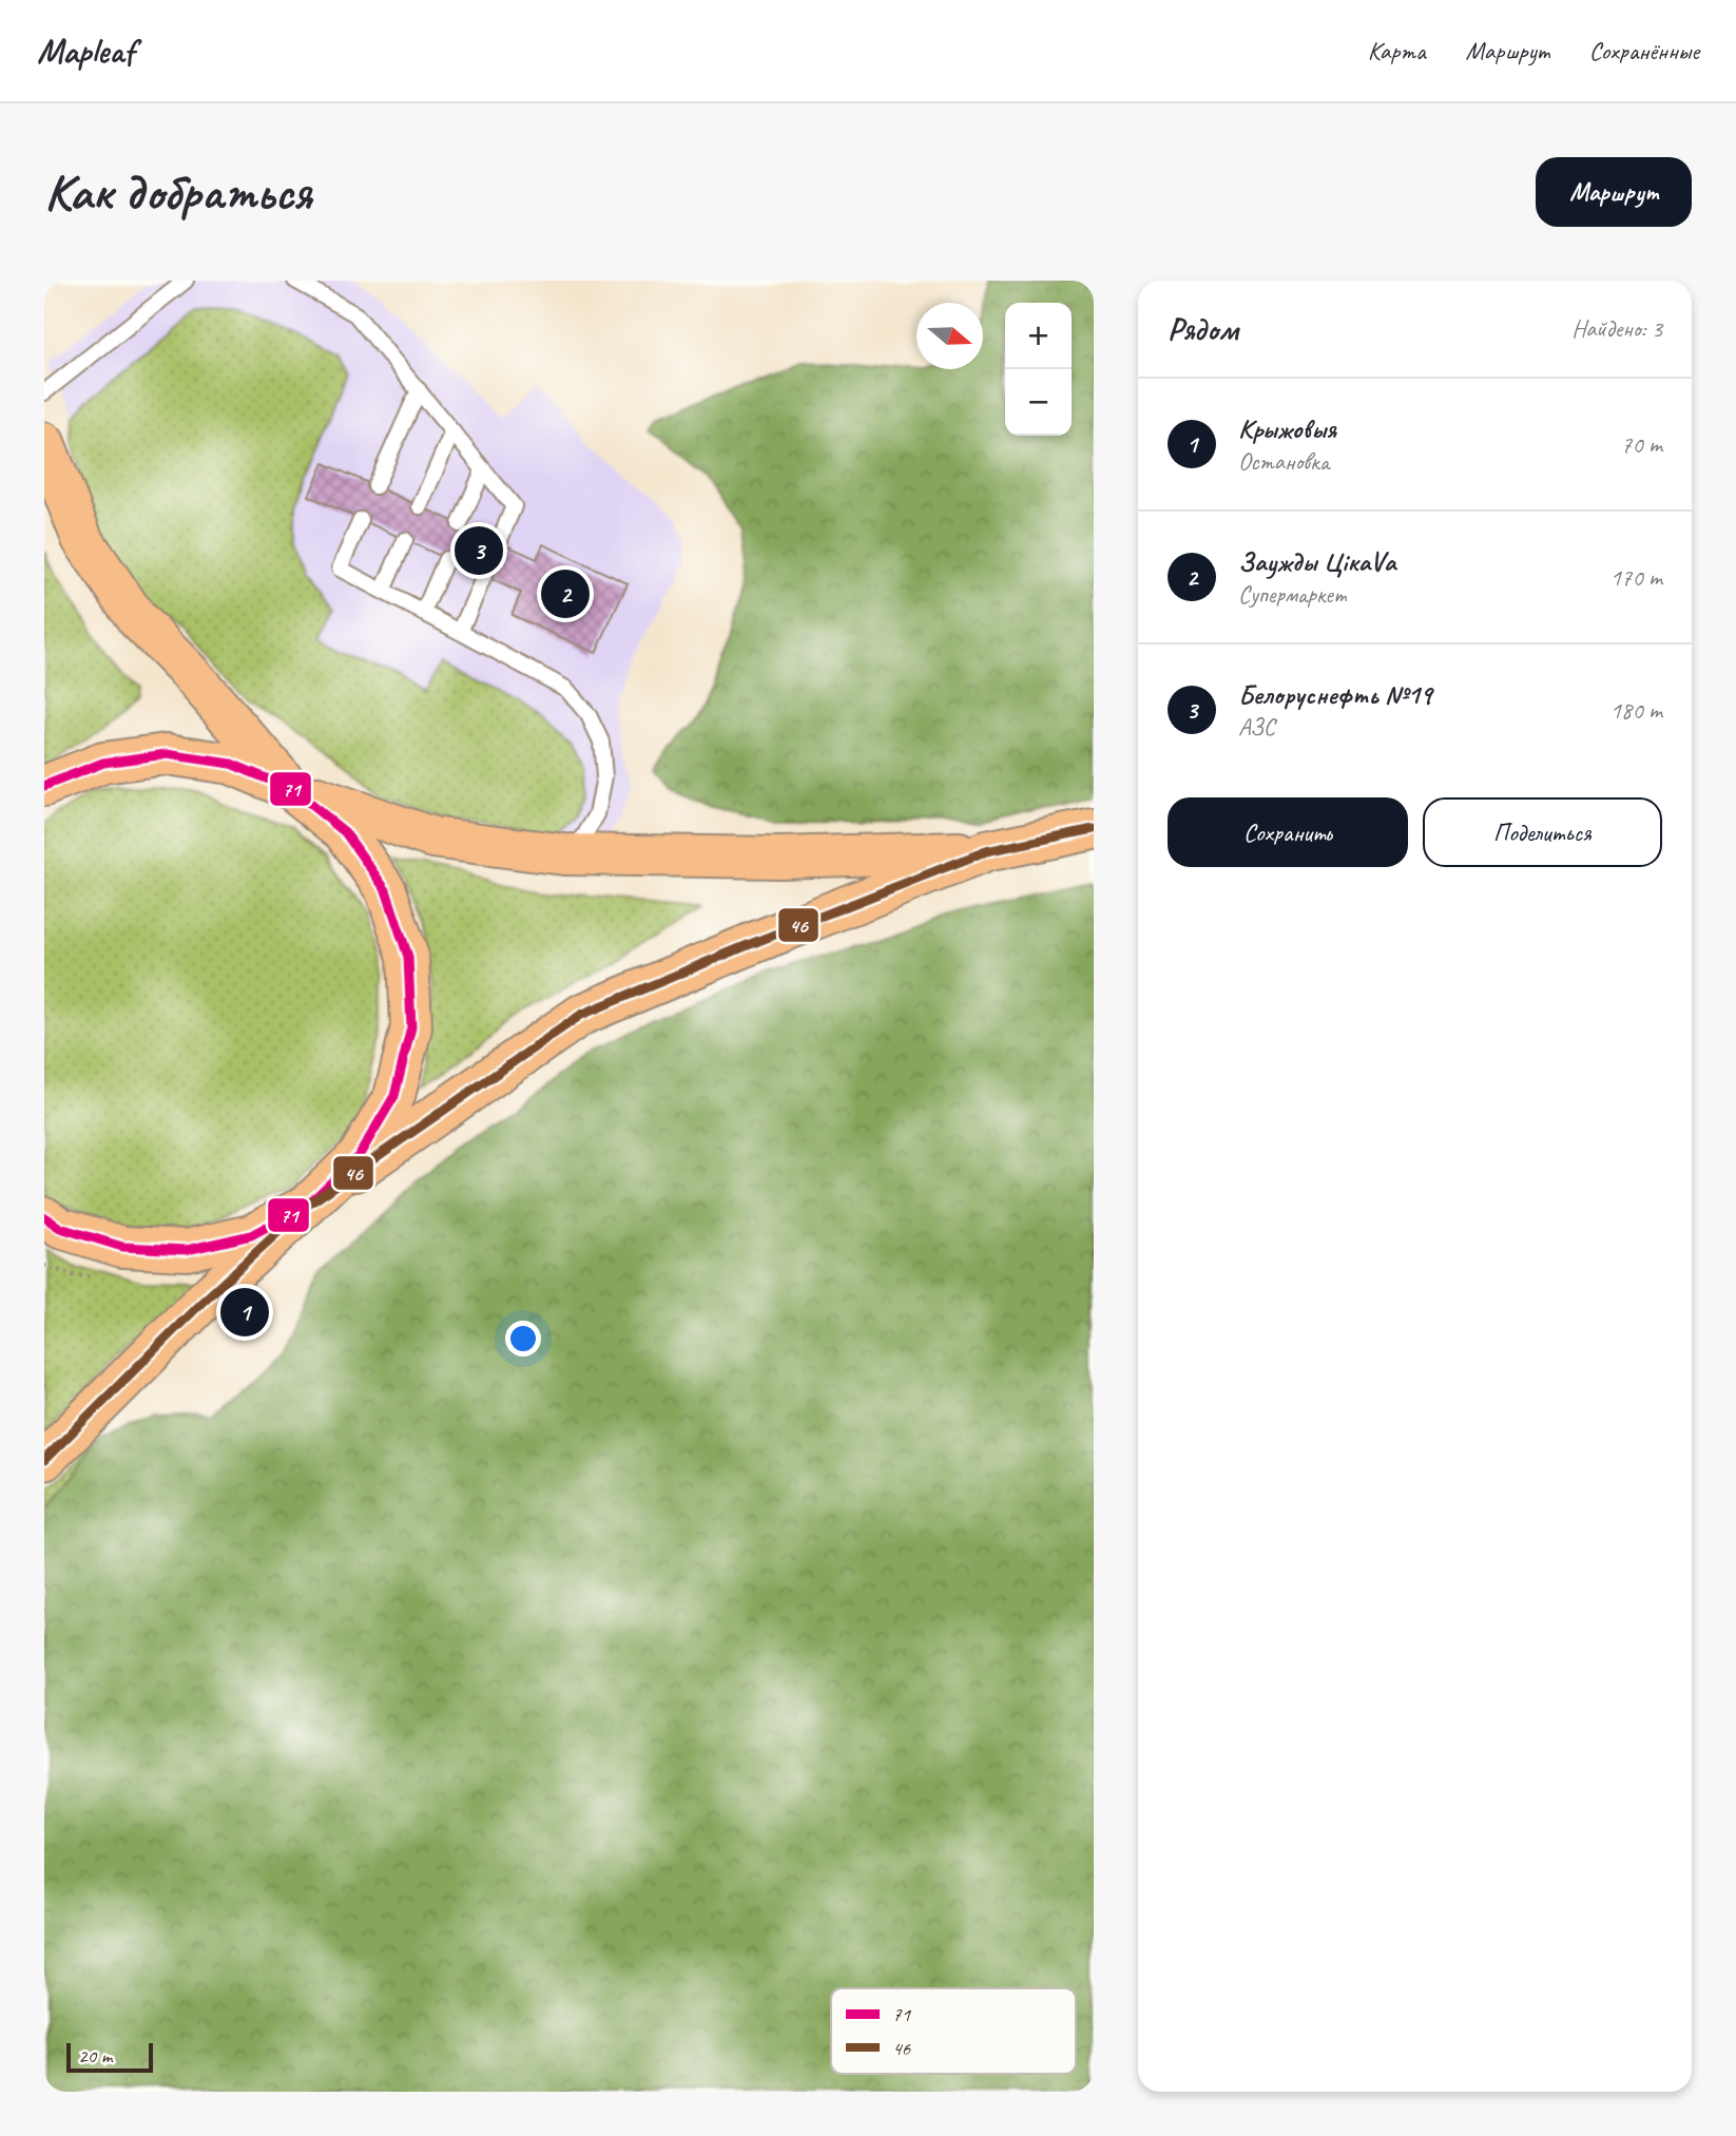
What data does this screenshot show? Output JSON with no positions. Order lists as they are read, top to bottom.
{
  "lines": ["transit line 71", "transit line 46"],
  "legend": ["71", "46"],
  "scale_bar": "20 m",
  "north": "right",
  "page": {
    "header": "Mapleaf",
    "nav": ["Карта", "Маршрут", "Сохранённые"],
    "buttons": [
      "Маршрут",
      ["Сохранить", "Поделиться"]
    ],
    "title": "Как добраться",
    "heading": ["Рядом", "Найдено: 3"],
    "map_buttons": ["+", "−"],
    "list": [
      {
        "mark": "1",
        "name": "Крыжовыя",
        "note": "Остановка",
        "value": "70 m"
      },
      {
        "mark": "2",
        "name": "Заужды ЦікаVа",
        "note": "Супермаркет",
        "value": "170 m"
      },
      {
        "mark": "3",
        "name": "Белоруснефть №19",
        "note": "АЗС",
        "value": "180 m"
      }
    ],
    "pins": ["3", "2", "1"],
    "scale": "20 m"
  }
}
